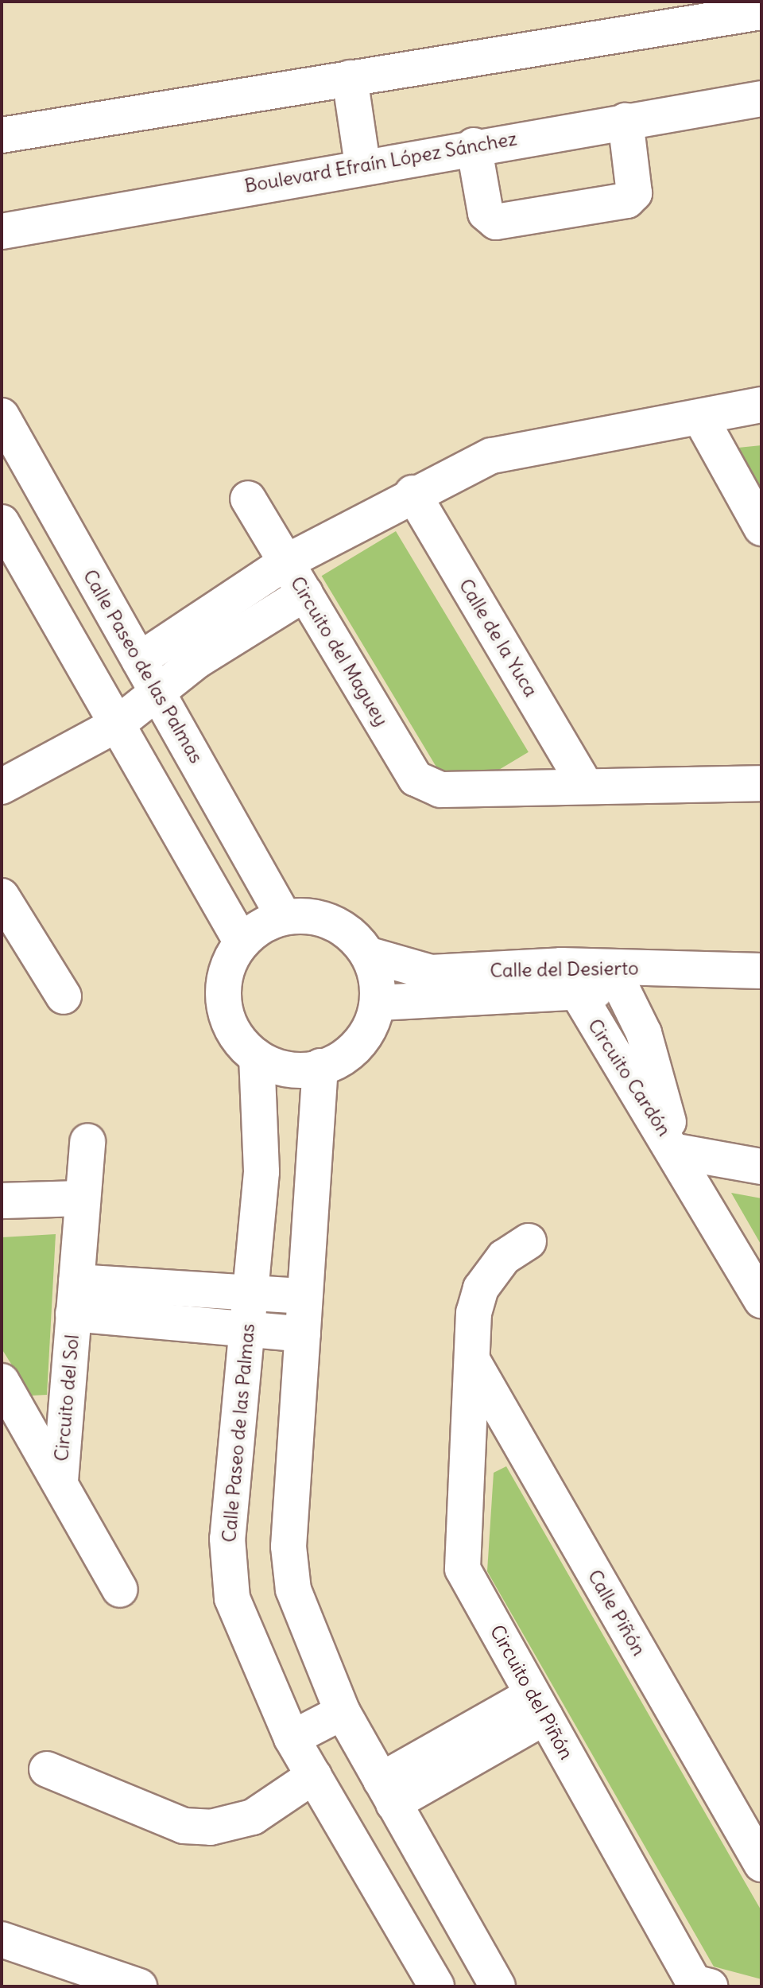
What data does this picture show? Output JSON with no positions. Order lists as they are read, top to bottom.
{
  "streets": {
    "street": [
      "Boulevard Efraín López Sánchez",
      "Calle de la Yuca",
      "Circuito del Maguey",
      "Calle Paseo de las Palmas",
      "Calle del Desierto",
      "Circuito Cardón",
      "Circuito del Sol",
      "Calle Piñón",
      "Circuito del Piñón"
    ]
  },
  "crossings": [
    ["Calle de la Yuca", "Circuito del Maguey"],
    ["Calle Paseo de las Palmas", "Calle del Desierto"],
    ["Calle Paseo de las Palmas", "Circuito del Sol"],
    ["Calle del Desierto", "Circuito Cardón"],
    ["Calle Piñón", "Circuito del Piñón"]
  ]
}
